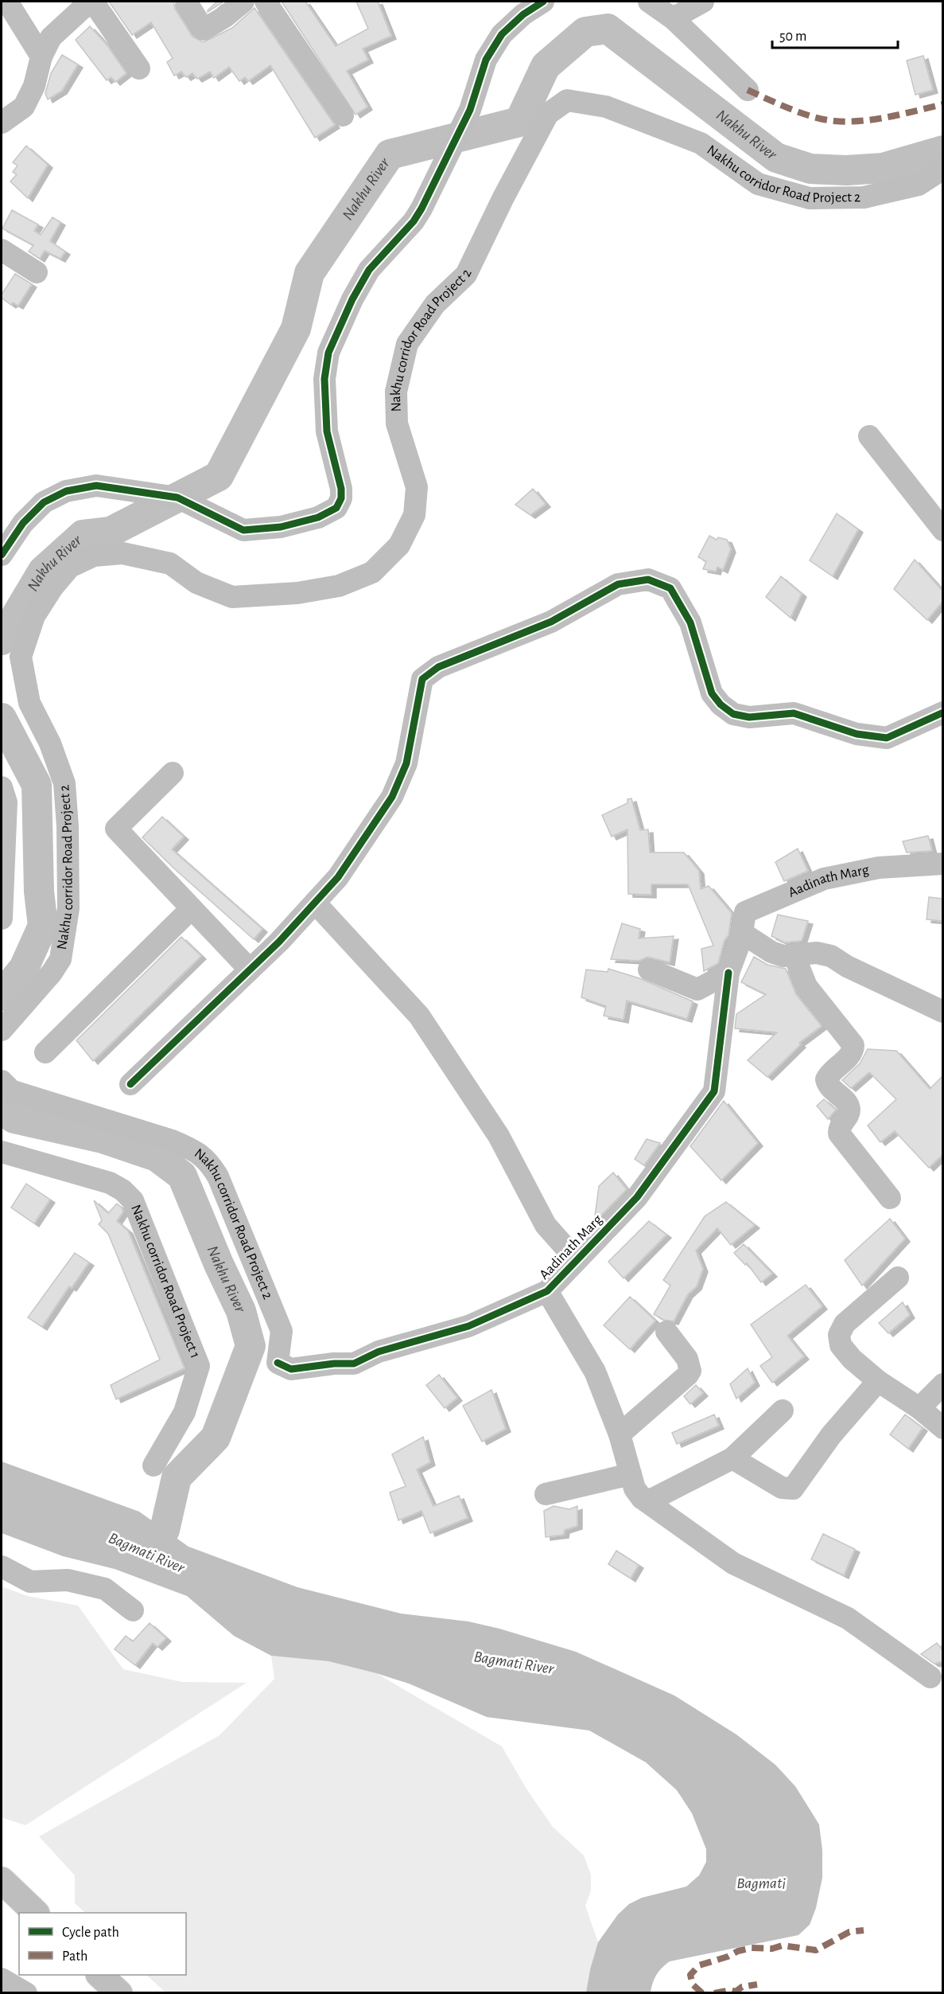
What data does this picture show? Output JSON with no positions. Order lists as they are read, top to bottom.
{
  "streets": {
    "street": ["Nakhu corridor Road Project 2", "Aadinath Marg", "Nakhu corridor Road Project 1"]
  },
  "crossings": [
    ["Nakhu corridor Road Project 2", "Aadinath Marg"]
  ],
  "water": ["Nakhu River", "Bagmati River", "Bagmati"],
  "legend": ["Cycle path", "Path"],
  "scale_bar": "50 m"
}
